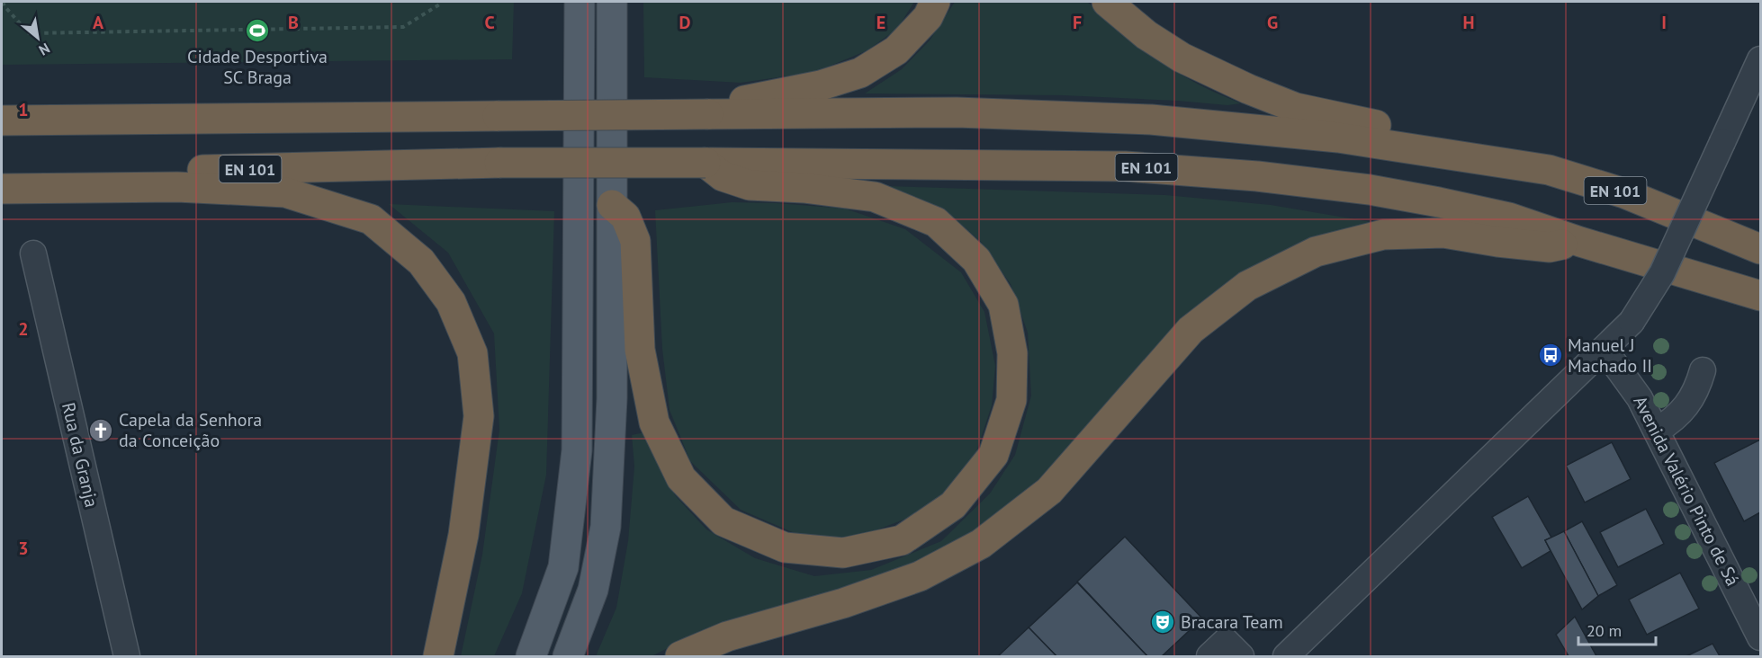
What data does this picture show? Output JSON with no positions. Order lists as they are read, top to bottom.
{
  "streets": {
    "highway": ["EN 101"],
    "street": ["Rua da Granja", "Avenida Valério Pinto de Sá"]
  },
  "places": {
    "sports": ["Cidade Desportiva SC Braga"],
    "bus stop": ["Manuel J Machado II"],
    "church": ["Capela da Senhora da Conceição"],
    "theatre": ["Bracara Team"]
  },
  "scale_bar": "20 m",
  "north": "bottom right",
  "grid": {
    "columns": [
      "A",
      "B",
      "C",
      "D",
      "E",
      "F",
      "G",
      "H",
      "I"
    ],
    "rows": ["1", "2", "3"]
  }
}
